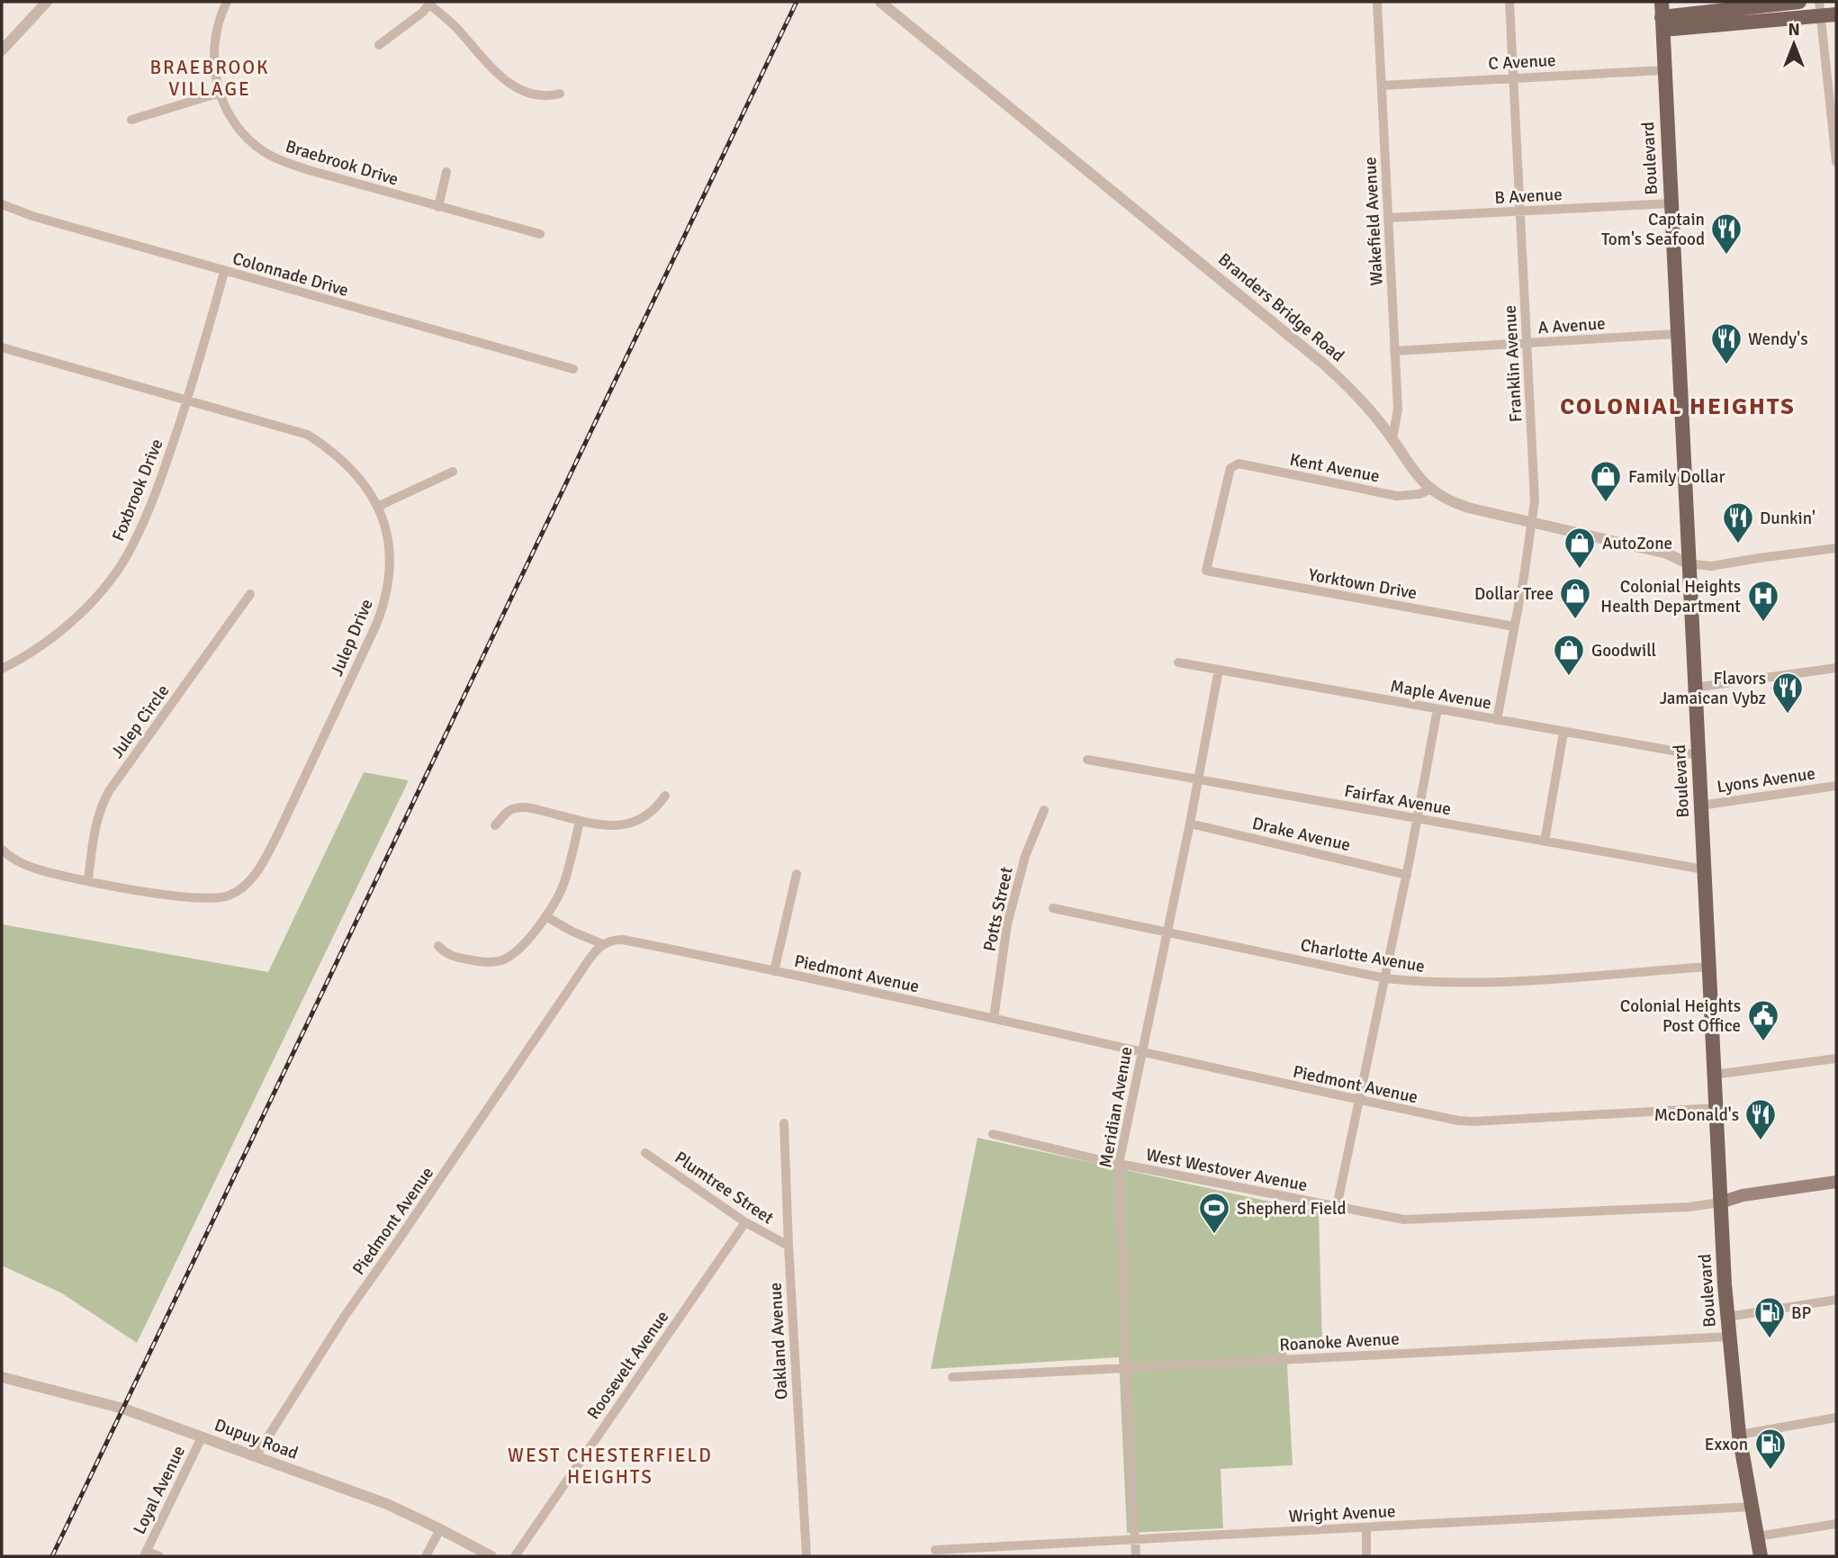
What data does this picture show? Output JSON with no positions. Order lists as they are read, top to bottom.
{
  "streets": {
    "main road": ["Boulevard"],
    "street": [
      "C Avenue",
      "Braebrook Drive",
      "B Avenue",
      "Wakefield Avenue",
      "Colonnade Drive",
      "Branders Bridge Road",
      "A Avenue",
      "Franklin Avenue",
      "Kent Avenue",
      "Foxbrook Drive",
      "Yorktown Drive",
      "Julep Drive",
      "Maple Avenue",
      "Julep Circle",
      "Lyons Avenue",
      "Fairfax Avenue",
      "Drake Avenue",
      "Potts Street",
      "Charlotte Avenue",
      "Piedmont Avenue",
      "Meridian Avenue",
      "West Westover Avenue",
      "Plumtree Street",
      "Oakland Avenue",
      "Roanoke Avenue",
      "Roosevelt Avenue",
      "Dupuy Road",
      "Loyal Avenue",
      "Wright Avenue"
    ]
  },
  "crossings": [
    ["C Avenue", "Boulevard"],
    ["C Avenue", "Wakefield Avenue"],
    ["C Avenue", "Franklin Avenue"],
    ["Boulevard", "B Avenue"],
    ["Boulevard", "Branders Bridge Road"],
    ["Boulevard", "A Avenue"],
    ["Boulevard", "Maple Avenue"],
    ["Boulevard", "Lyons Avenue"],
    ["Boulevard", "Fairfax Avenue"],
    ["Boulevard", "Charlotte Avenue"],
    ["Boulevard", "Piedmont Avenue"],
    ["Boulevard", "West Westover Avenue"],
    ["Boulevard", "Roanoke Avenue"],
    ["Boulevard", "Wright Avenue"],
    ["B Avenue", "Wakefield Avenue"],
    ["B Avenue", "Franklin Avenue"],
    ["Wakefield Avenue", "Branders Bridge Road"],
    ["Wakefield Avenue", "A Avenue"],
    ["Colonnade Drive", "Foxbrook Drive"],
    ["Branders Bridge Road", "Franklin Avenue"],
    ["Branders Bridge Road", "Kent Avenue"],
    ["A Avenue", "Franklin Avenue"],
    ["Franklin Avenue", "Yorktown Drive"],
    ["Franklin Avenue", "Maple Avenue"],
    ["Kent Avenue", "Yorktown Drive"],
    ["Foxbrook Drive", "Julep Drive"],
    ["Julep Drive", "Julep Circle"],
    ["Maple Avenue", "Meridian Avenue"],
    ["Fairfax Avenue", "Meridian Avenue"],
    ["Drake Avenue", "Meridian Avenue"],
    ["Potts Street", "Piedmont Avenue"],
    ["Charlotte Avenue", "Meridian Avenue"],
    ["Piedmont Avenue", "Meridian Avenue"],
    ["Piedmont Avenue", "Dupuy Road"],
    ["Meridian Avenue", "West Westover Avenue"],
    ["Meridian Avenue", "Roanoke Avenue"],
    ["Meridian Avenue", "Wright Avenue"],
    ["Plumtree Street", "Oakland Avenue"],
    ["Plumtree Street", "Roosevelt Avenue"],
    ["Dupuy Road", "Loyal Avenue"]
  ],
  "districts": ["BRAEBROOK VILLAGE", "COLONIAL HEIGHTS", "WEST CHESTERFIELD HEIGHTS"],
  "places": {
    "restaurant": [
      "Captain Tom's Seafood",
      "Wendy's",
      "Dunkin'",
      "Flavors Jamaican Vybz",
      "McDonald's"
    ],
    "shop": [
      "Family Dollar",
      "AutoZone",
      "Dollar Tree",
      "Goodwill"
    ],
    "hospital": ["Colonial Heights Health Department"],
    "public building": ["Colonial Heights Post Office"],
    "sports": ["Shepherd Field"],
    "fuel station": ["BP", "Exxon"]
  },
  "north": "top"
}
